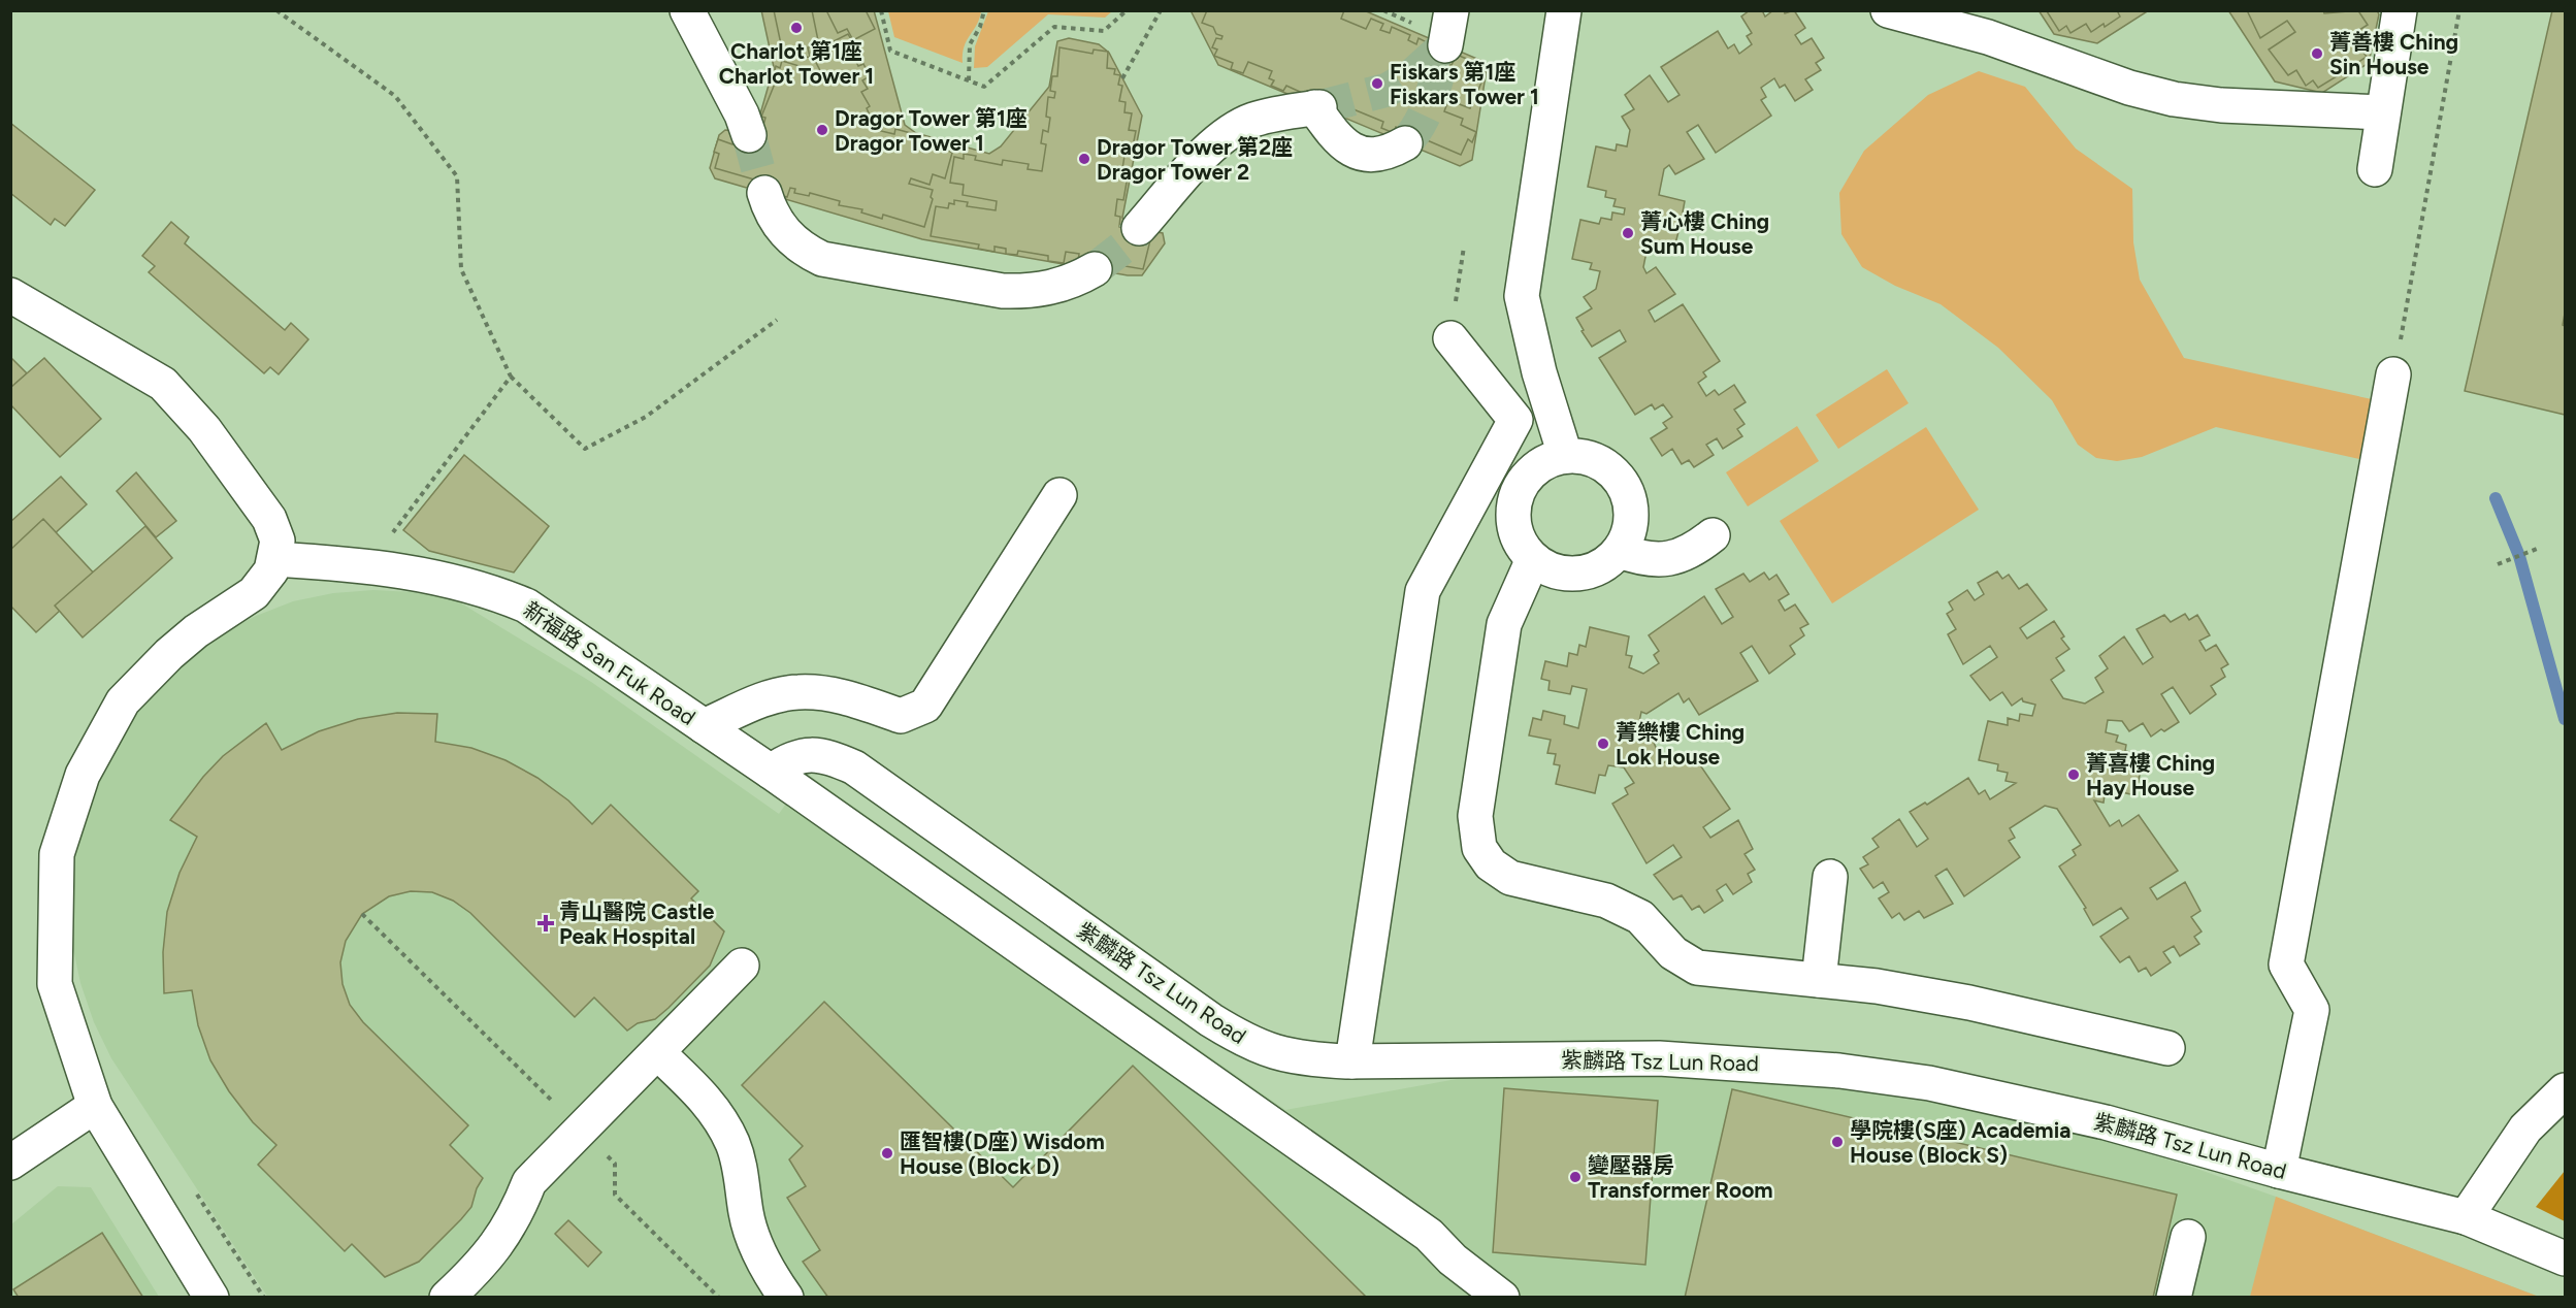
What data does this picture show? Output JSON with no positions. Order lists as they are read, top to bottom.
{
  "streets": {
    "street": ["新福路 San Fuk Road", "紫麟路 Tsz Lun Road"]
  },
  "crossings": [
    ["新福路 San Fuk Road", "紫麟路 Tsz Lun Road"]
  ],
  "places": {
    "other": [
      "Charlot 第1座 Charlot Tower 1",
      "菁善樓 Ching Sin House",
      "Fiskars 第1座 Fiskars Tower 1",
      "Dragor Tower 第1座 Dragor Tower 1",
      "Dragor Tower 第2座 Dragor Tower 2",
      "菁心樓 Ching Sum House",
      "菁樂樓 Ching Lok House",
      "菁喜樓 Ching Hay House",
      "學院樓(S座) Academia House (Block S)",
      "匯智樓(D座) Wisdom House (Block D)",
      "變壓器房 Transformer Room"
    ],
    "health": ["青山醫院 Castle Peak Hospital"]
  }
}
